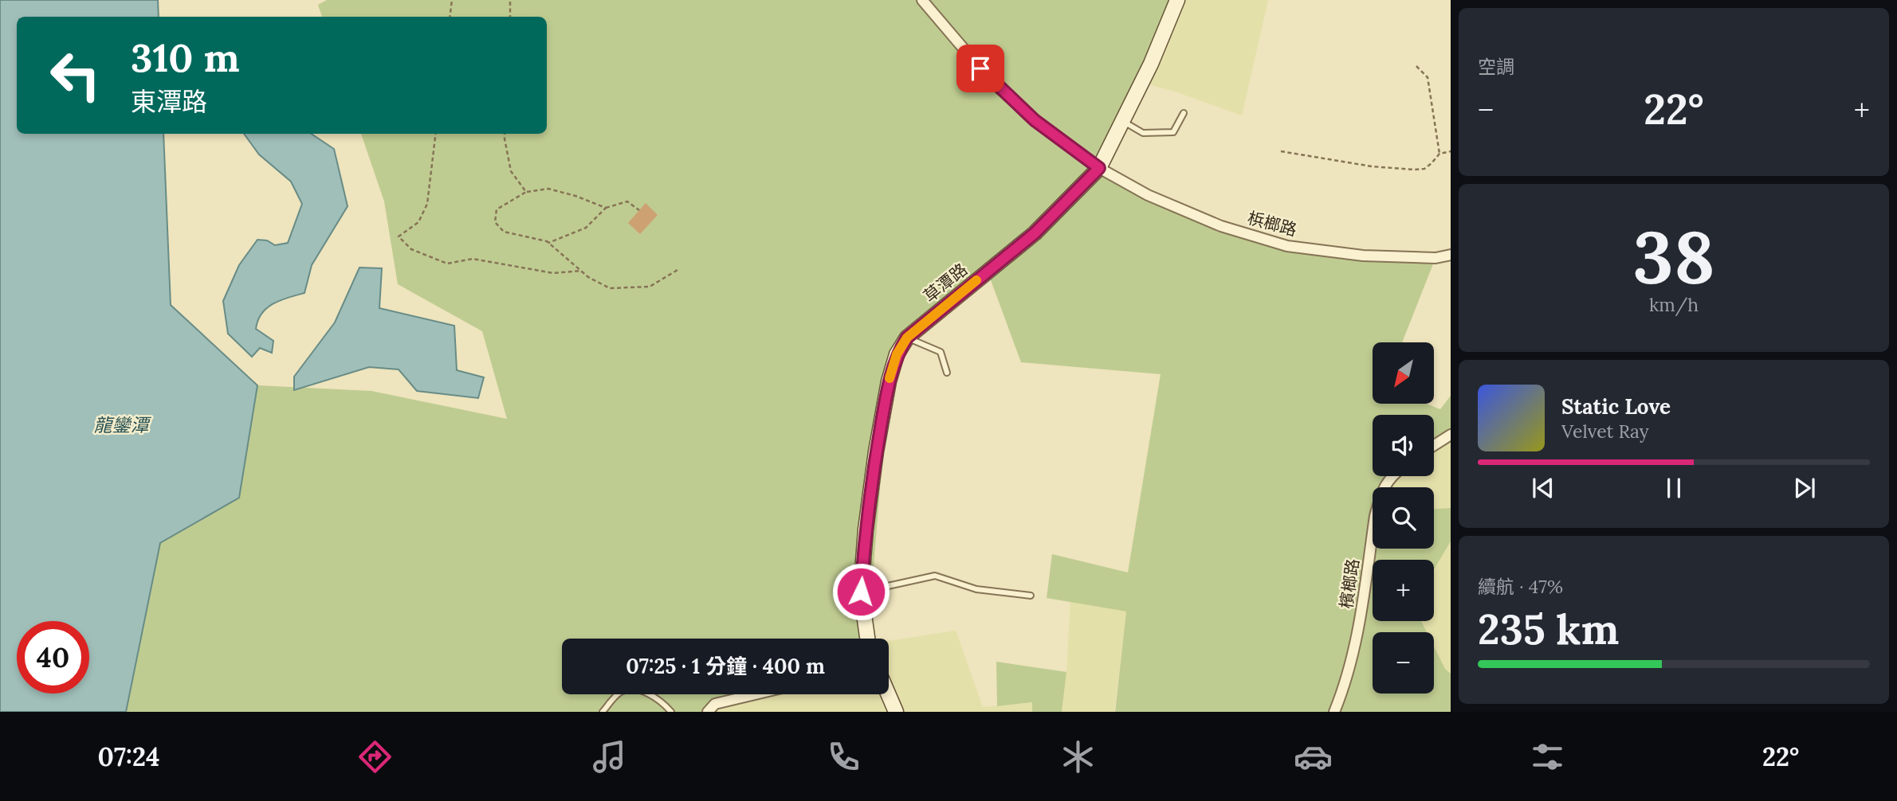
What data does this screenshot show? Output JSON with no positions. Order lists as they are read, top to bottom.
{
  "streets": {
    "street": ["梹榔路", "草潭路", "檳榔路"]
  },
  "crossings": [
    ["梹榔路", "草潭路"]
  ],
  "water": ["龍鑾潭"],
  "north": "bottom left",
  "page": {
    "tile": [
      "空調",
      ["38", "km/h"],
      ["續航 · 47%", "235 km"]
    ],
    "turn": ["310 m", "東潭路"],
    "heat": ["−", "22°", "+"],
    "map_buttons": ["+", "−"],
    "song": ["Static Love", "Velvet Ray"],
    "limit": "40",
    "trip": "07:25 · 1 分鐘 · 400 m",
    "tabs": ["07:24", "22°"]
  }
}
